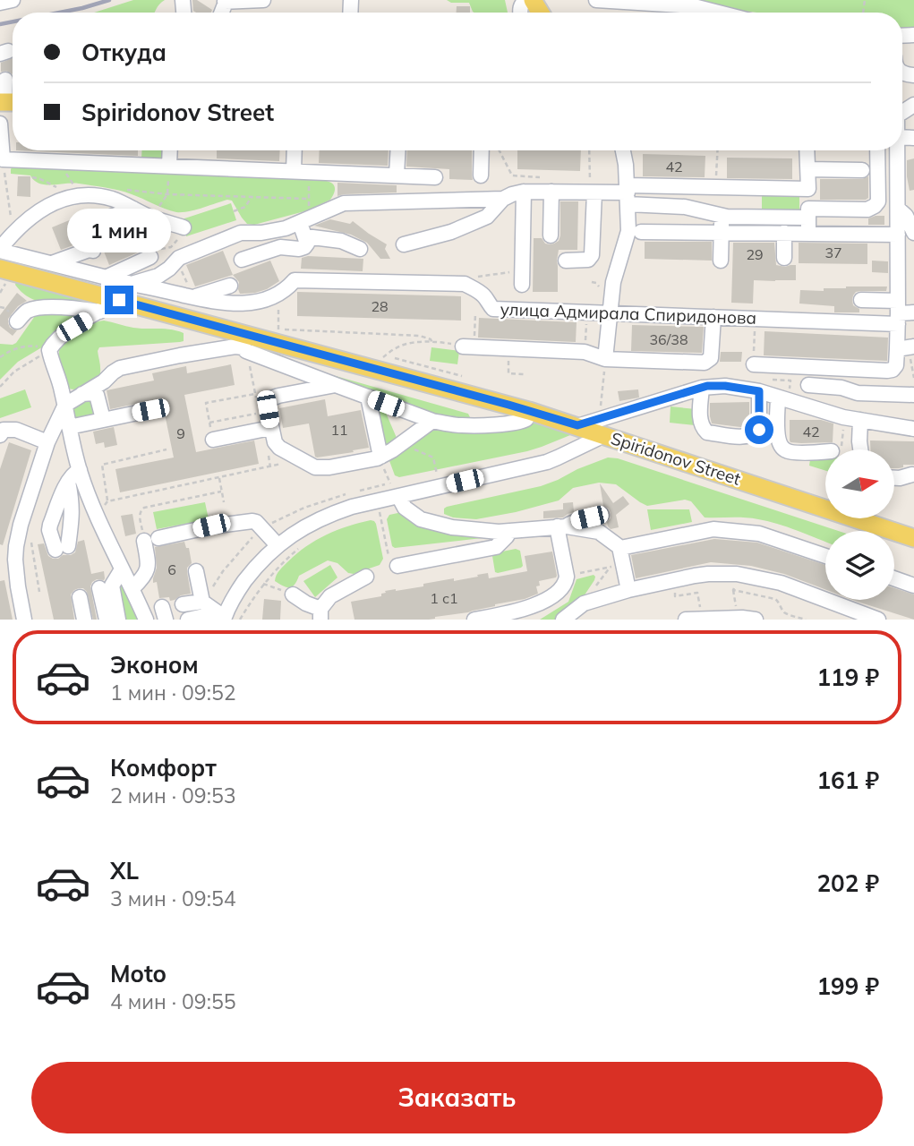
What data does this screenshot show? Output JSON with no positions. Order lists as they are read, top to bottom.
{
  "streets": {
    "main road": ["Spiridonov Street"],
    "street": ["улица Адмирала Спиридонова"]
  },
  "house_numbers": [
    "42",
    "37",
    "29",
    "28",
    "36/38",
    "11",
    "42",
    "9",
    "6",
    "1 с1"
  ],
  "north": "right",
  "page": {
    "banner": ["Откуда", "Spiridonov Street"],
    "bubble": "1 мин",
    "list": [
      {
        "name": "Эконом",
        "note": "1 мин · 09:52",
        "value": "119 ₽"
      },
      {
        "name": "Комфорт",
        "note": "2 мин · 09:53",
        "value": "161 ₽"
      },
      {
        "name": "XL",
        "note": "3 мин · 09:54",
        "value": "202 ₽"
      },
      {
        "name": "Moto",
        "note": "4 мин · 09:55",
        "value": "199 ₽"
      }
    ],
    "buttons": "Заказать"
  }
}
